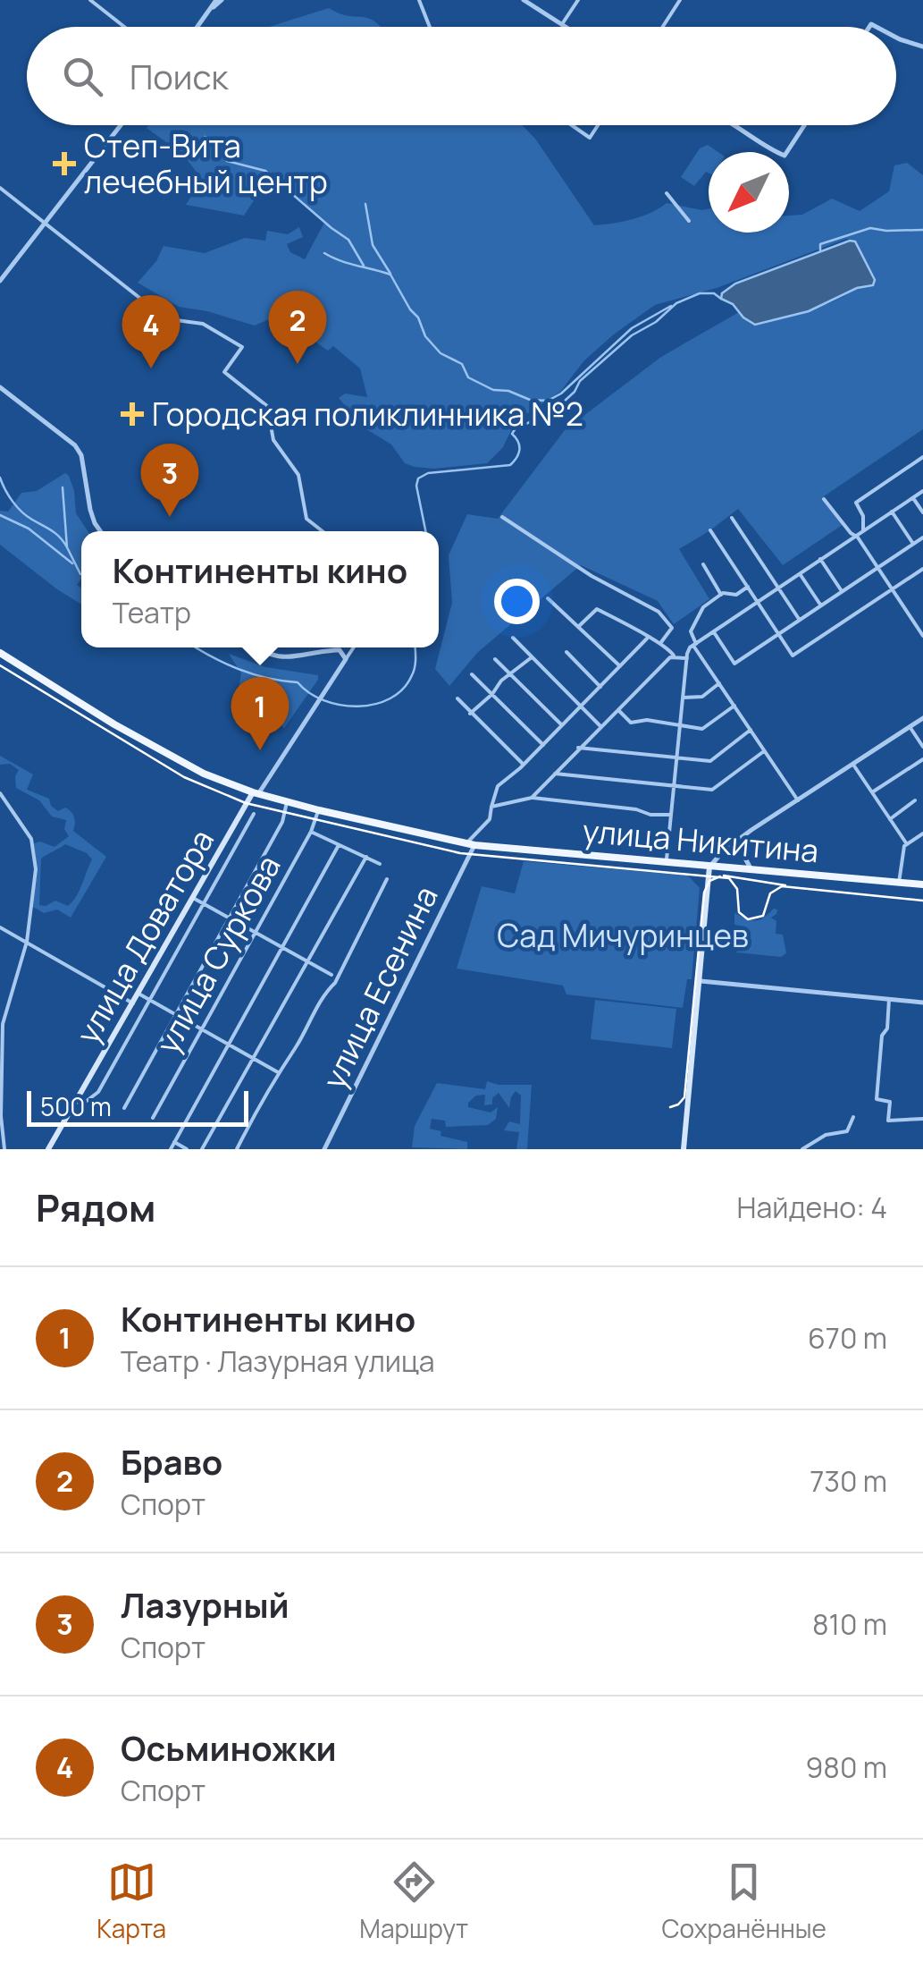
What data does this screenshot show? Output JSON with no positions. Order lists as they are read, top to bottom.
{
  "streets": {
    "main road": ["улица Никитина", "улица Доватора"],
    "street": ["улица Суркова", "улица Есенина"]
  },
  "crossings": [
    ["улица Никитина", "улица Доватора"],
    ["улица Никитина", "улица Суркова"],
    ["улица Никитина", "улица Есенина"]
  ],
  "parks": ["Сад Мичуринцев"],
  "places": {
    "health": ["Степ-Вита лечебный центр", "Городская поликлинника №2"]
  },
  "scale_bar": "500 m",
  "north": "bottom left",
  "page": {
    "search": "Поиск",
    "pins": [
      "2",
      "4",
      "3",
      "1"
    ],
    "popup": ["Континенты кино", "Театр"],
    "scale": "500 m",
    "heading": ["Рядом", "Найдено: 4"],
    "list": [
      {
        "mark": "1",
        "name": "Континенты кино",
        "note": "Театр · Лазурная улица",
        "value": "670 m"
      },
      {
        "mark": "2",
        "name": "Браво",
        "note": "Спорт",
        "value": "730 m"
      },
      {
        "mark": "3",
        "name": "Лазурный",
        "note": "Спорт",
        "value": "810 m"
      },
      {
        "mark": "4",
        "name": "Осьминожки",
        "note": "Спорт",
        "value": "980 m"
      }
    ],
    "nav": ["Карта", "Маршрут", "Сохранённые"]
  }
}
